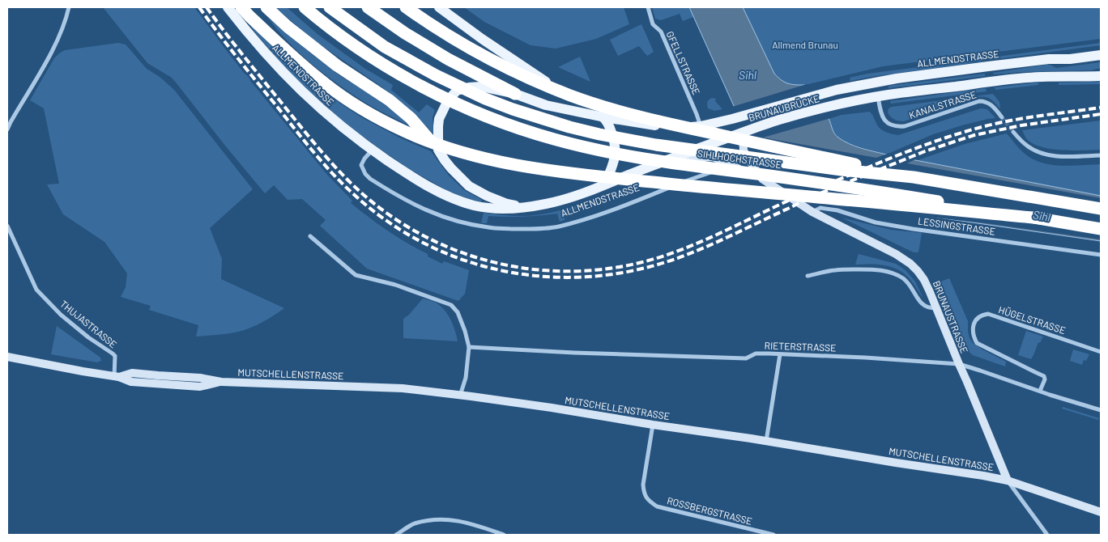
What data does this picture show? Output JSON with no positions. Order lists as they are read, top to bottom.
{
  "streets": {
    "highway": ["SIHLHOCHSTRASSE"],
    "main road": ["ALLMENDSTRASSE", "BRUNAUBRÜCKE"],
    "street": [
      "GFELLSTRASSE",
      "KANALSTRASSE",
      "LESSINGSTRASSE",
      "BRUNAUSTRASSE",
      "HÜGELSTRASSE",
      "THUJASTRASSE",
      "RIETERSTRASSE",
      "MUTSCHELLENSTRASSE",
      "ROSSBERGSTRASSE"
    ]
  },
  "crossings": [
    ["ALLMENDSTRASSE", "BRUNAUBRÜCKE"],
    ["ALLMENDSTRASSE", "BRUNAUSTRASSE"],
    ["GFELLSTRASSE", "BRUNAUBRÜCKE"],
    ["KANALSTRASSE", "BRUNAUBRÜCKE"],
    ["BRUNAUBRÜCKE", "BRUNAUSTRASSE"],
    ["LESSINGSTRASSE", "BRUNAUSTRASSE"],
    ["BRUNAUSTRASSE", "RIETERSTRASSE"],
    ["BRUNAUSTRASSE", "MUTSCHELLENSTRASSE"],
    ["HÜGELSTRASSE", "RIETERSTRASSE"],
    ["THUJASTRASSE", "MUTSCHELLENSTRASSE"],
    ["MUTSCHELLENSTRASSE", "ROSSBERGSTRASSE"]
  ],
  "water": ["Sihl"],
  "parks": ["Allmend Brunau"]
}
